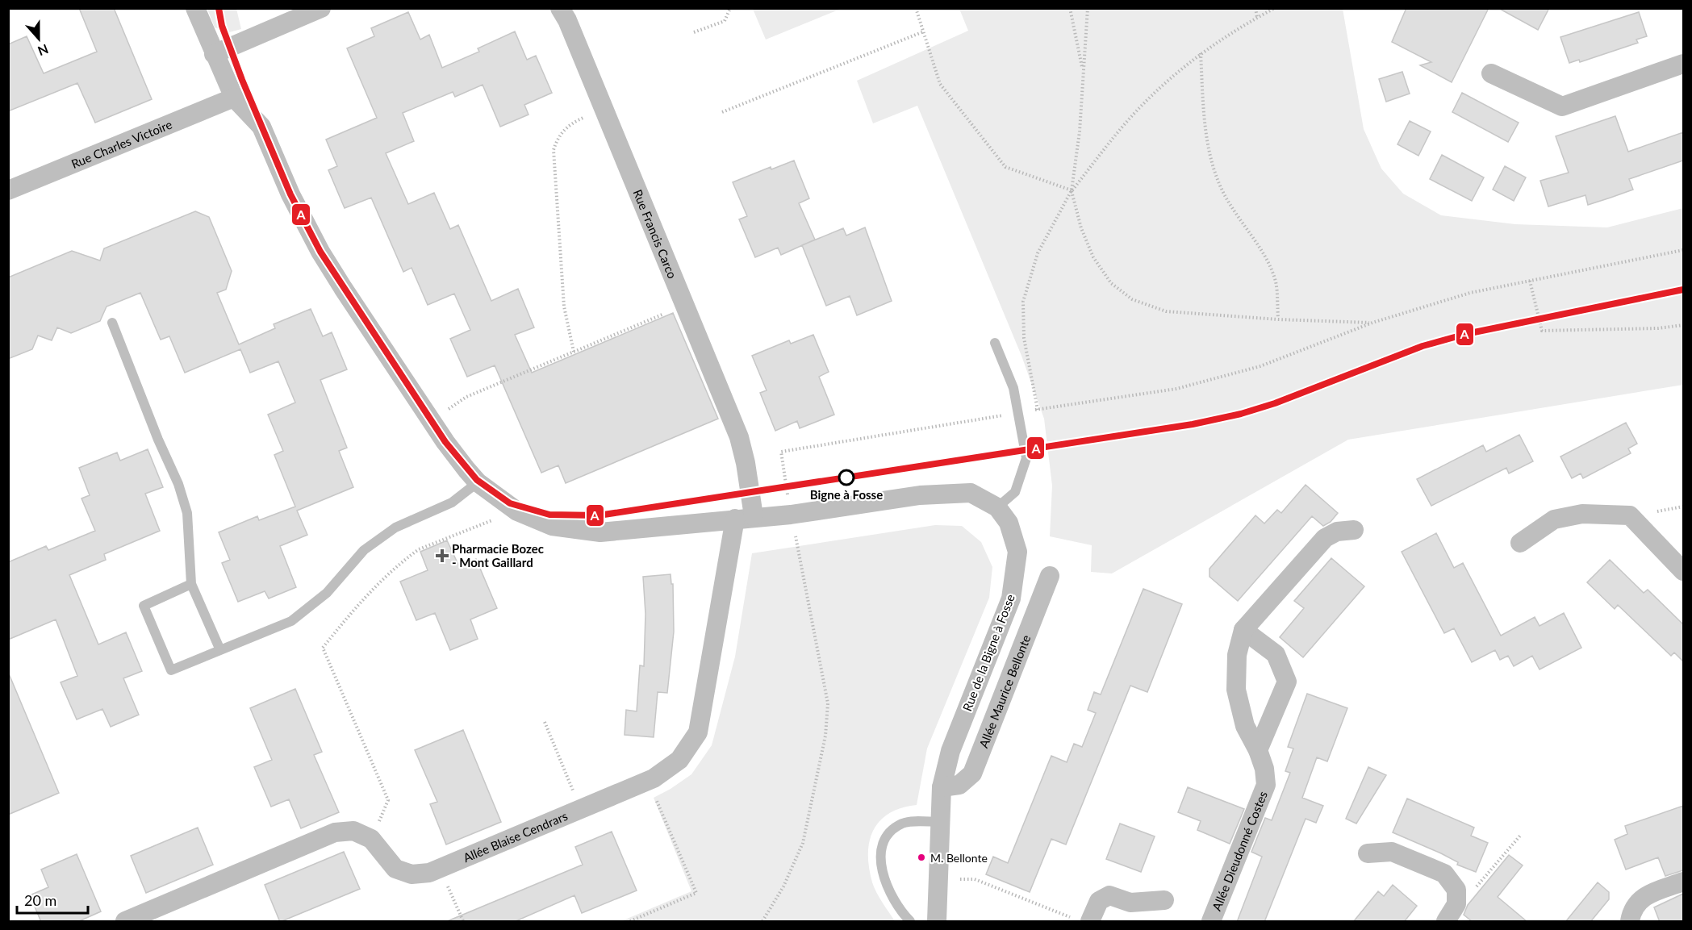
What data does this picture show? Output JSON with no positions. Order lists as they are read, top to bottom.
{
  "streets": {
    "street": [
      "Rue Charles Victoire",
      "Rue Francis Carco",
      "Rue de la Bigne à Fosse",
      "Allée Maurice Bellonte",
      "Allée Blaise Cendrars",
      "Allée Dieudonné Costes"
    ]
  },
  "crossings": [
    ["Rue Charles Victoire", "Rue de la Bigne à Fosse"],
    ["Rue Francis Carco", "Rue de la Bigne à Fosse"],
    ["Rue Francis Carco", "Allée Blaise Cendrars"],
    ["Rue de la Bigne à Fosse", "Allée Maurice Bellonte"],
    ["Rue de la Bigne à Fosse", "Allée Blaise Cendrars"]
  ],
  "places": {
    "other": ["Bigne à Fosse", "M. Bellonte"],
    "health": ["Pharmacie Bozec - Mont Gaillard"]
  },
  "lines": ["transit line A"],
  "scale_bar": "20 m",
  "north": "bottom"
}
